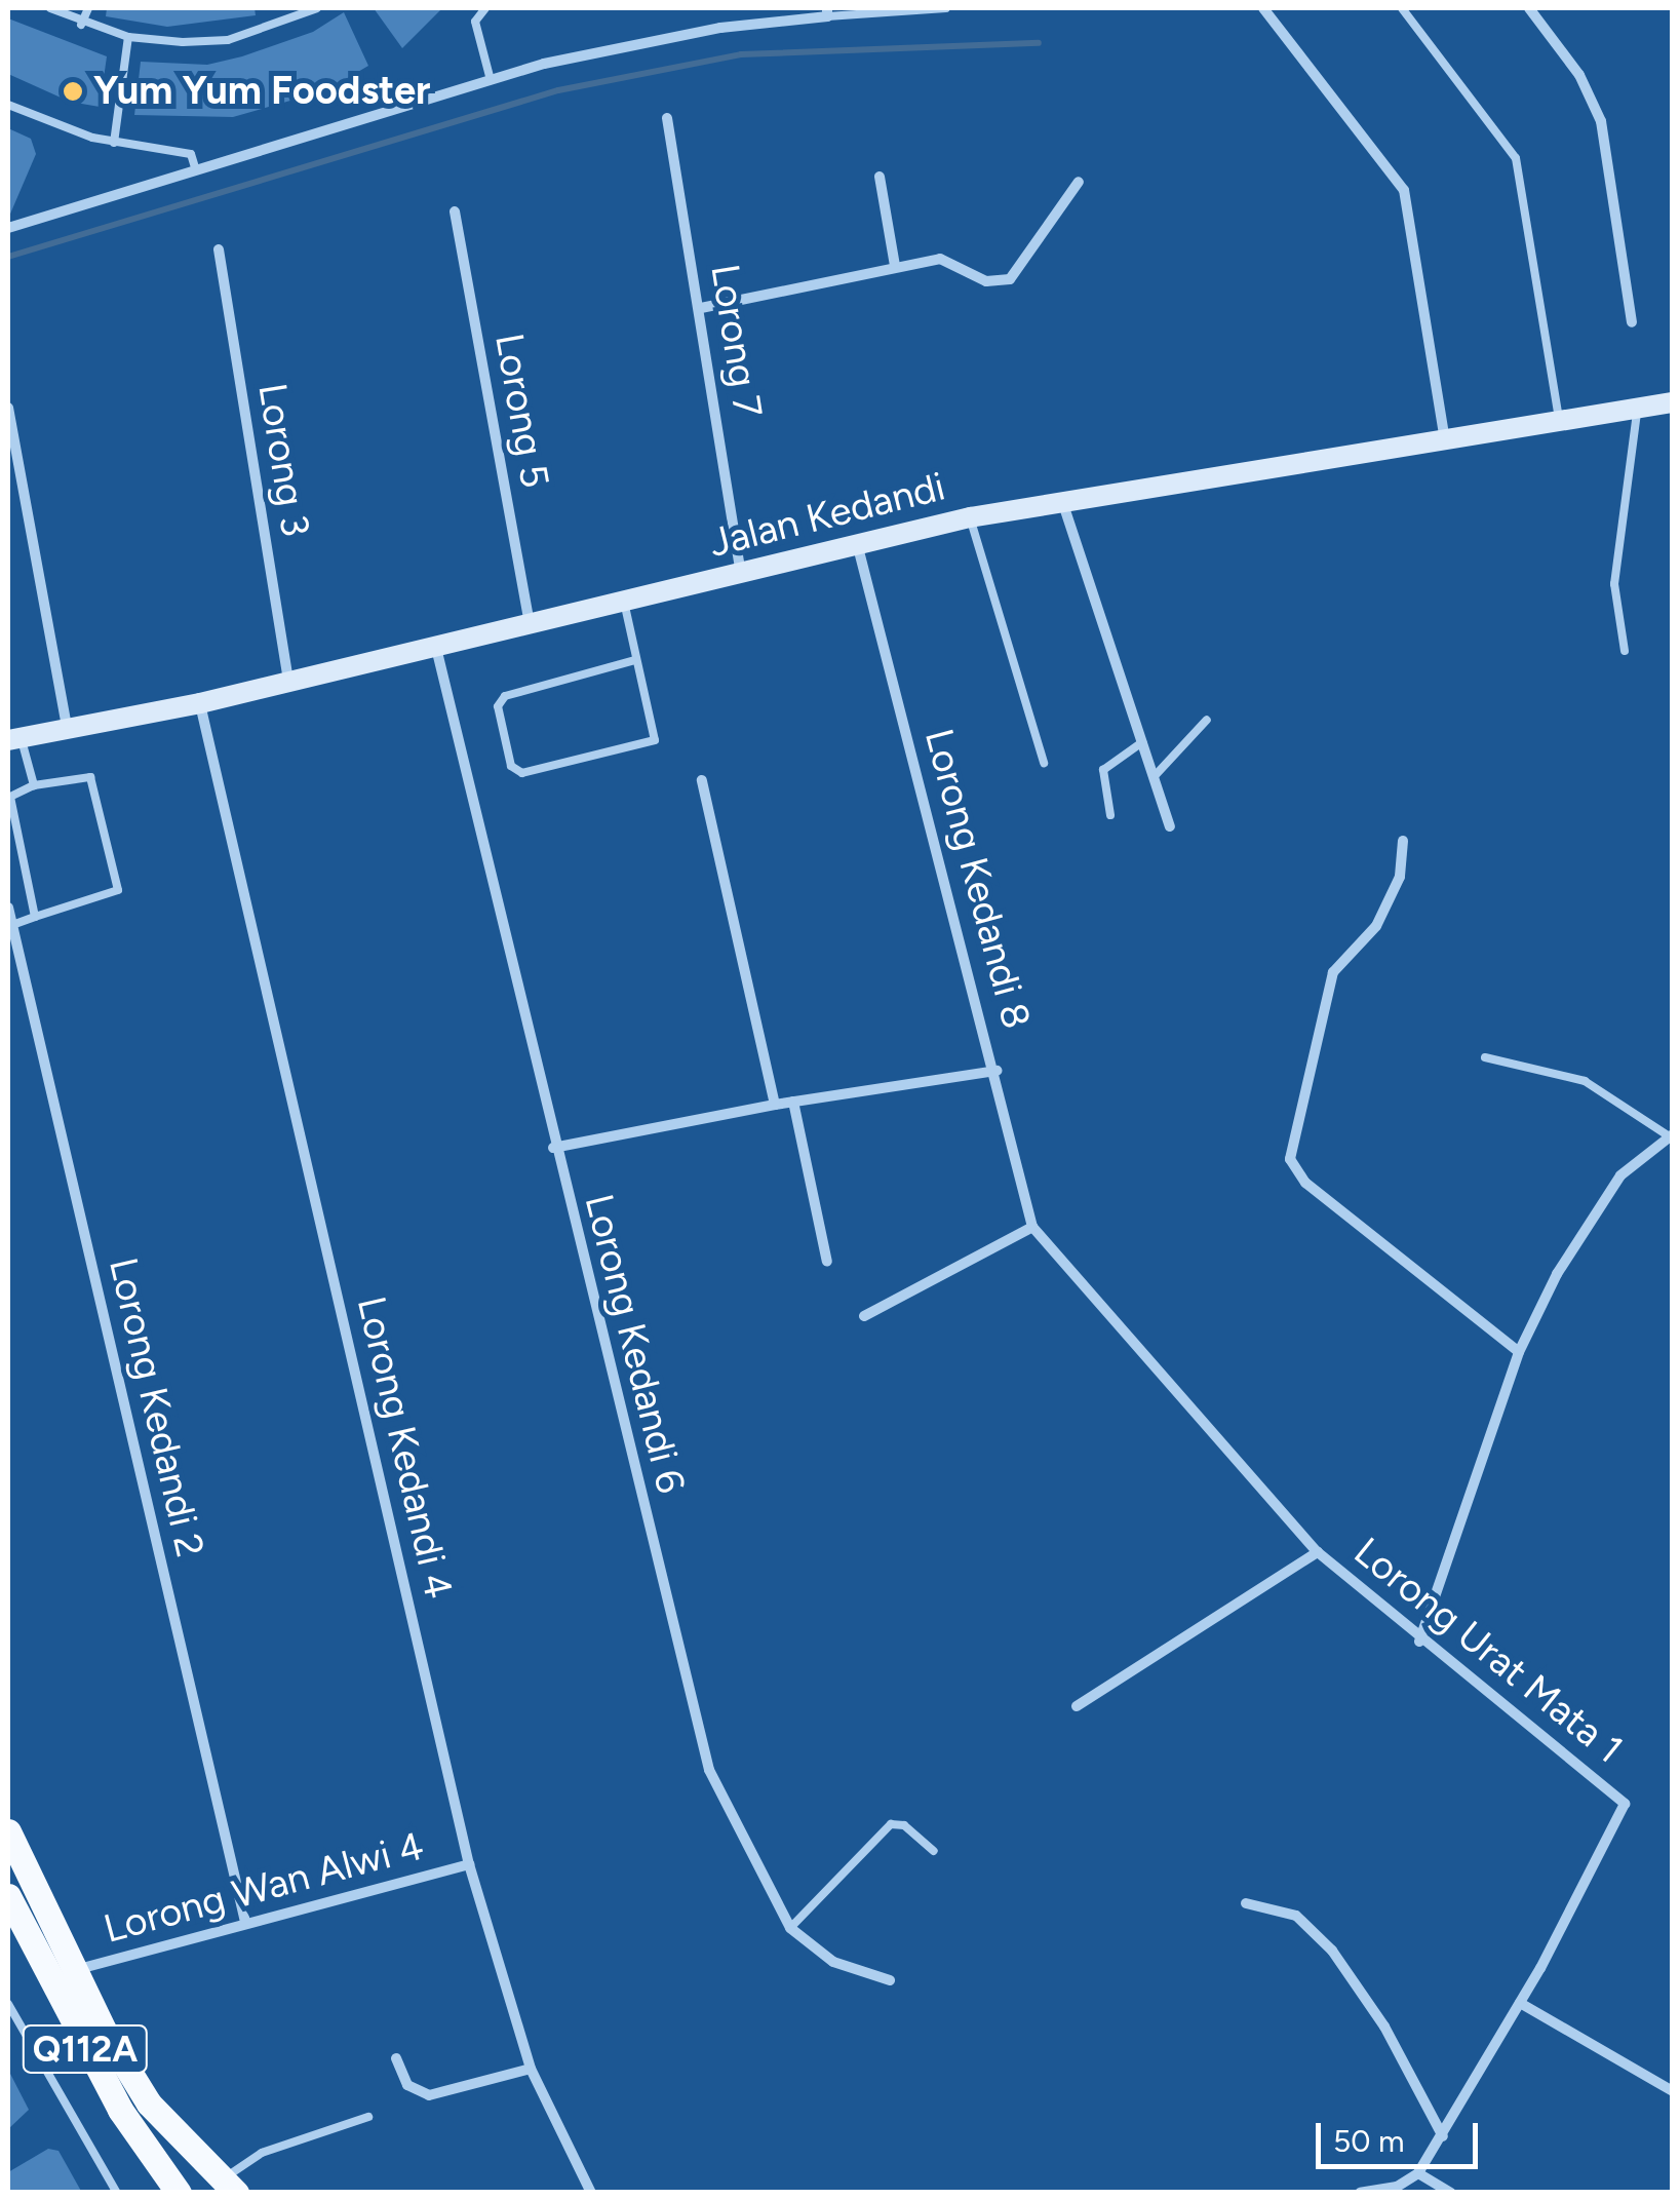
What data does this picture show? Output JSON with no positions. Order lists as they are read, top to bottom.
{
  "streets": {
    "main road": ["Q112A"],
    "street": [
      "Lorong 7",
      "Lorong 5",
      "Lorong 3",
      "Jalan Kedandi",
      "Lorong Kedandi 8",
      "Lorong Kedandi 6",
      "Lorong Kedandi 2",
      "Lorong Kedandi 4",
      "Lorong Urat Mata 1",
      "Lorong Wan Alwi 4"
    ]
  },
  "crossings": [
    ["Lorong 7", "Jalan Kedandi"],
    ["Lorong 5", "Jalan Kedandi"],
    ["Lorong 3", "Jalan Kedandi"],
    ["Jalan Kedandi", "Lorong Kedandi 8"],
    ["Jalan Kedandi", "Lorong Kedandi 6"],
    ["Jalan Kedandi", "Lorong Kedandi 4"],
    ["Lorong Kedandi 8", "Lorong Urat Mata 1"],
    ["Lorong Kedandi 2", "Lorong Wan Alwi 4"],
    ["Lorong Kedandi 4", "Lorong Wan Alwi 4"]
  ],
  "places": ["Yum Yum Foodster"],
  "scale_bar": "50 m"
}
